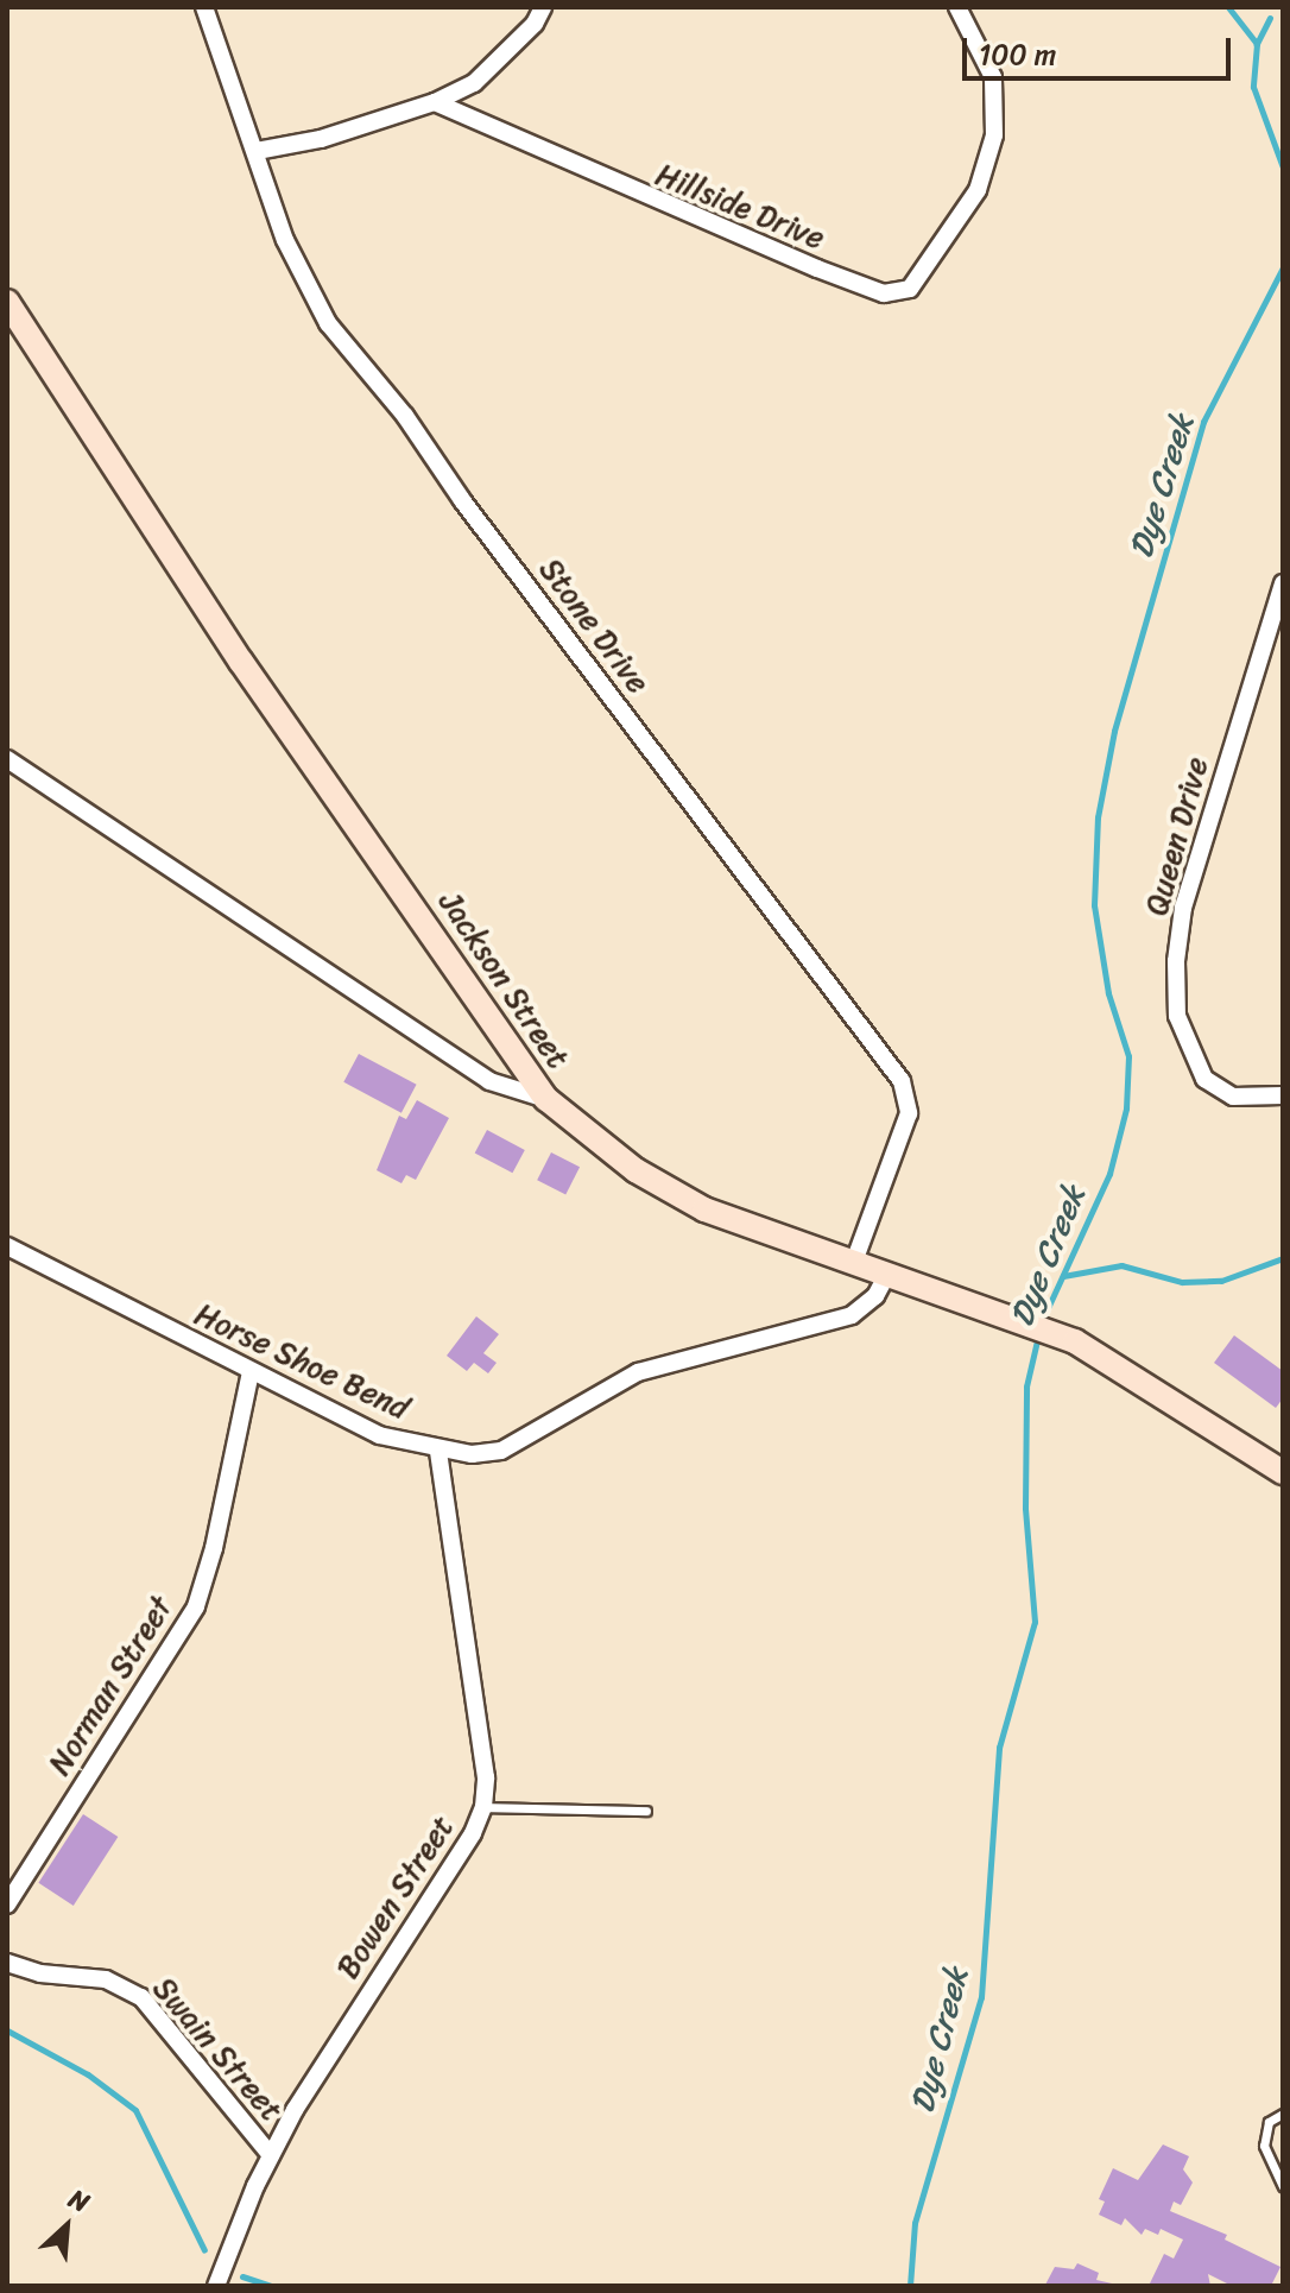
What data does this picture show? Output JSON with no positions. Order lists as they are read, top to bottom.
{
  "streets": {
    "street": [
      "Hillside Drive",
      "Stone Drive",
      "Queen Drive",
      "Jackson Street",
      "Horse Shoe Bend",
      "Norman Street",
      "Bowen Street",
      "Swain Street"
    ]
  },
  "crossings": [
    ["Stone Drive", "Jackson Street"],
    ["Jackson Street", "Horse Shoe Bend"],
    ["Horse Shoe Bend", "Norman Street"],
    ["Horse Shoe Bend", "Bowen Street"],
    ["Bowen Street", "Swain Street"]
  ],
  "water": ["Dye Creek"],
  "scale_bar": "100 m",
  "north": "top right"
}
